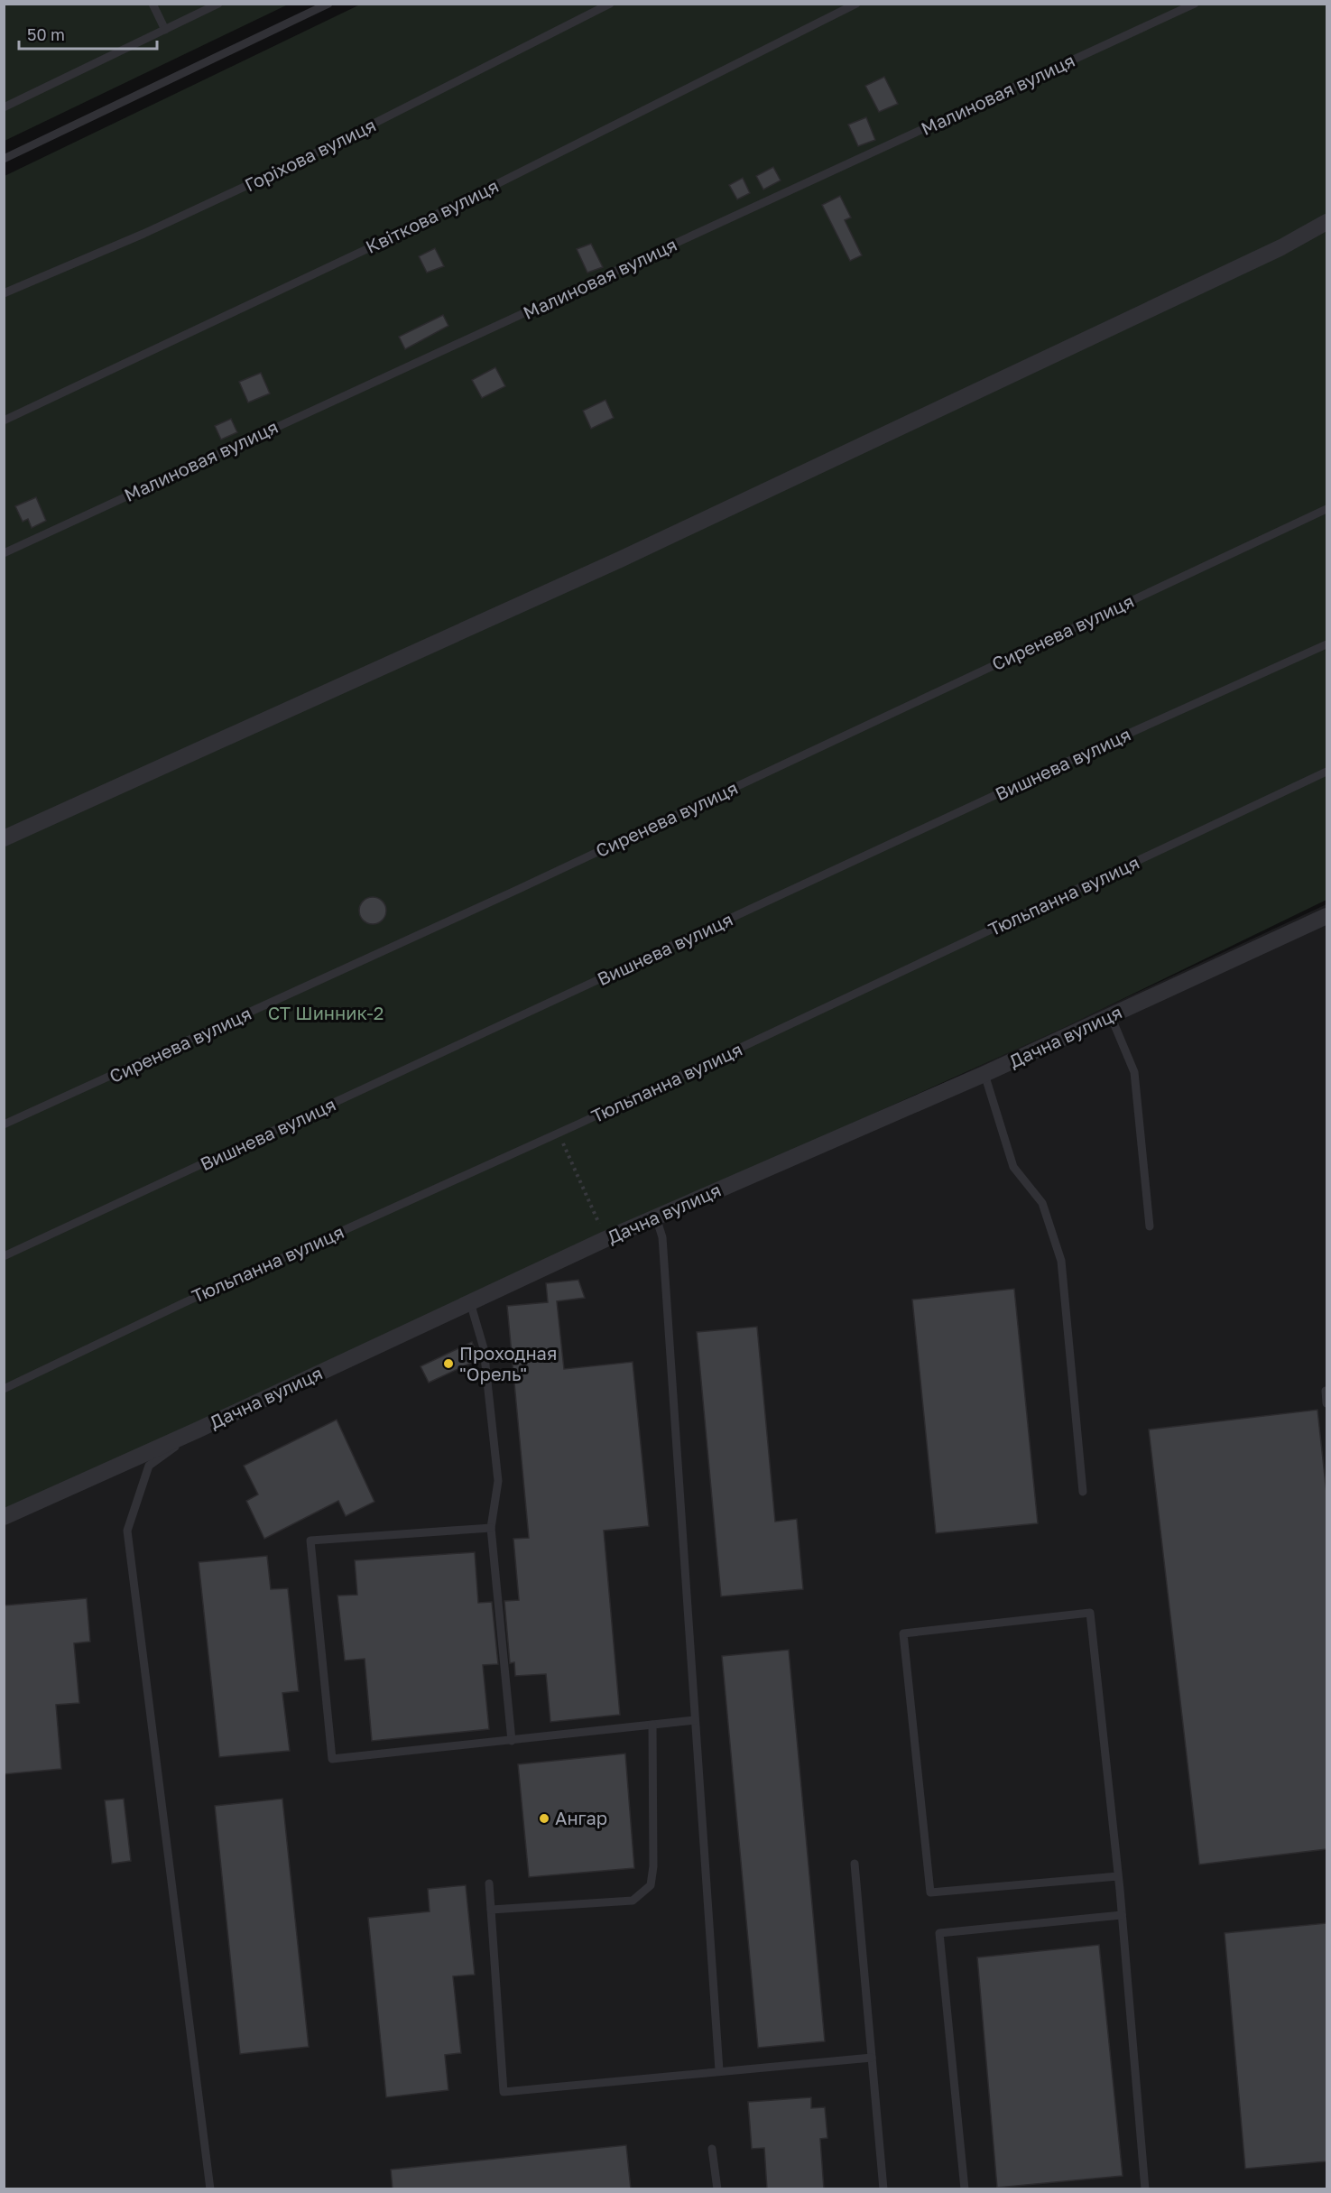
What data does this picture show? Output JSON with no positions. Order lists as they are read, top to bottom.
{
  "streets": {
    "street": ["Дачна вулиця"],
    "lane": [
      "Малиновая вулиця",
      "Горіхова вулиця",
      "Квіткова вулиця",
      "Сиренева вулиця",
      "Вишнева вулиця",
      "Тюльпанна вулиця"
    ]
  },
  "parks": ["СТ Шинник-2"],
  "places": ["Проходная \"Орель\"", "Ангар"],
  "scale_bar": "50 m"
}
